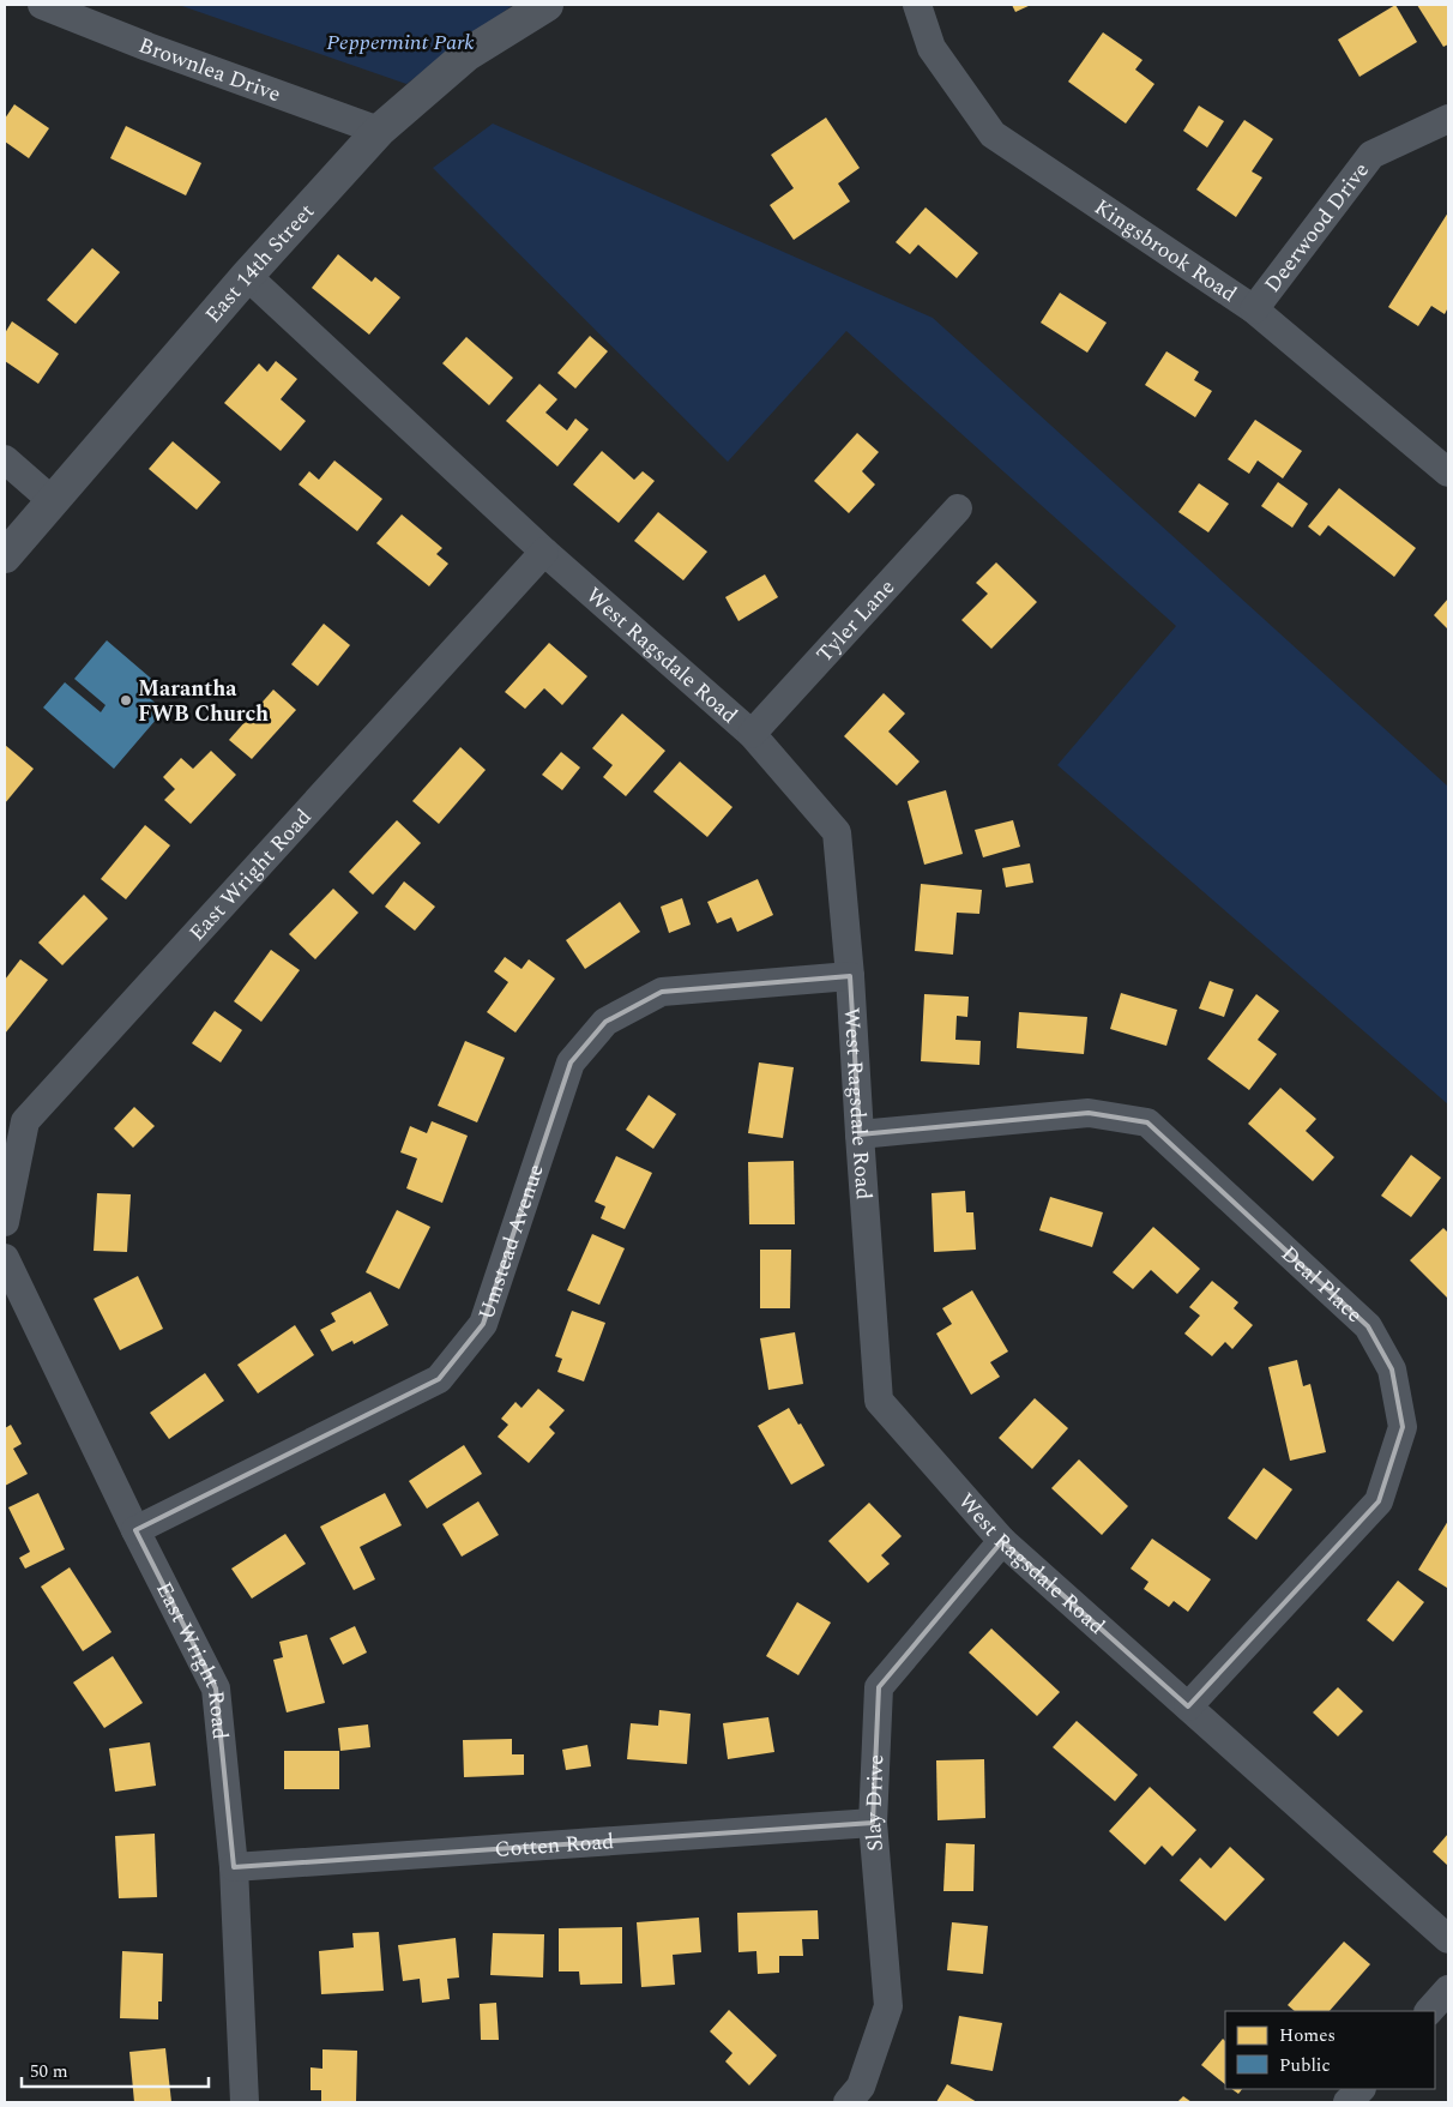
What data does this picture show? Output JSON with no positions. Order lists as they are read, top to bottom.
{
  "streets": {
    "street": [
      "Brownlea Drive",
      "Deerwood Drive",
      "Kingsbrook Road",
      "East 14th Street",
      "Tyler Lane",
      "West Ragsdale Road",
      "East Wright Road",
      "Umstead Avenue",
      "Deal Place",
      "Slay Drive",
      "Cotten Road"
    ]
  },
  "crossings": [
    ["Brownlea Drive", "East 14th Street"],
    ["Deerwood Drive", "Kingsbrook Road"],
    ["East 14th Street", "West Ragsdale Road"],
    ["Tyler Lane", "West Ragsdale Road"],
    ["West Ragsdale Road", "East Wright Road"],
    ["West Ragsdale Road", "Umstead Avenue"],
    ["West Ragsdale Road", "Deal Place"],
    ["West Ragsdale Road", "Slay Drive"],
    ["East Wright Road", "Umstead Avenue"],
    ["East Wright Road", "Cotten Road"],
    ["Slay Drive", "Cotten Road"]
  ],
  "parks": ["Peppermint Park"],
  "places": ["Marantha FWB Church"],
  "legend": ["Homes", "Public"],
  "scale_bar": "50 m"
}
